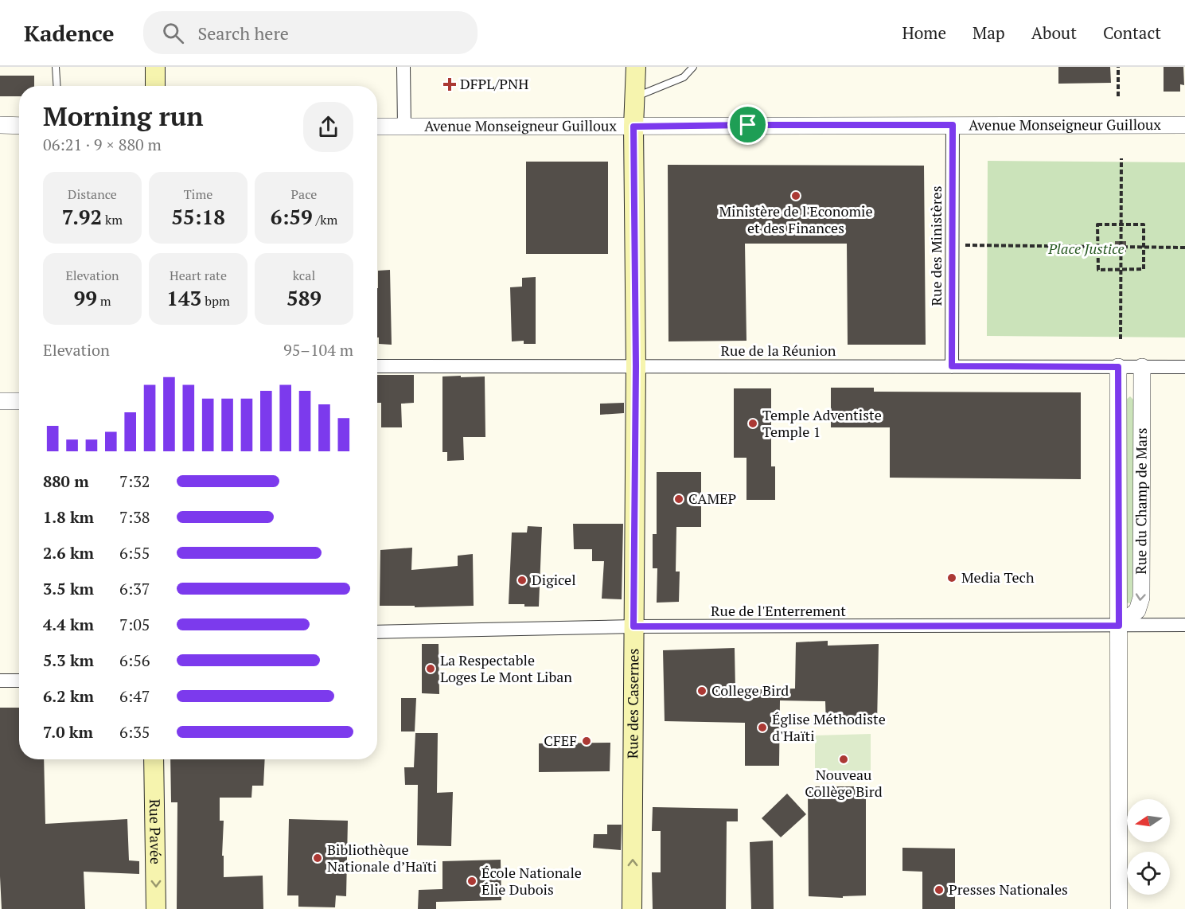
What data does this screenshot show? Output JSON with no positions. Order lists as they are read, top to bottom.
{
  "streets": {
    "main road": ["Rue des Casernes", "Rue Pavée"],
    "street": [
      "Avenue Monseigneur Guilloux",
      "Rue des Ministères",
      "Rue de la Réunion",
      "Rue du Champ de Mars",
      "Rue de l'Enterrement"
    ]
  },
  "crossings": [
    ["Avenue Monseigneur Guilloux", "Rue des Ministères"],
    ["Avenue Monseigneur Guilloux", "Rue des Casernes"],
    ["Rue des Ministères", "Rue de la Réunion"],
    ["Rue de la Réunion", "Rue du Champ de Mars"],
    ["Rue de la Réunion", "Rue des Casernes"],
    ["Rue du Champ de Mars", "Rue de l'Enterrement"],
    ["Rue de l'Enterrement", "Rue des Casernes"]
  ],
  "one_way": ["Rue Pavée"],
  "parks": ["Place Justice"],
  "places": {
    "health": ["DFPL/PNH"],
    "other": [
      "Ministère de l'Economie et des Finances",
      "Temple Adventiste Temple 1",
      "CAMEP",
      "Media Tech",
      "Digicel",
      "La Respectable Loges Le Mont Liban",
      "College Bird",
      "Église Méthodiste d'Haïti",
      "CFEF",
      "Nouveau Collège Bird",
      "Bibliothèque Nationale d’Haïti",
      "École Nationale Élie Dubois",
      "Presses Nationales"
    ]
  },
  "north": "left",
  "page": {
    "header": "Kadence",
    "search": "Search here",
    "nav": [
      "Home",
      "Map",
      "About",
      "Contact"
    ],
    "heading": ["Morning run", "06:21 · 9 × 880 m"],
    "stats": [
      ["Distance", "7.92 km"],
      ["Time", "55:18"],
      ["Pace", "6:59 /km"],
      ["Elevation", "99 m"],
      ["Heart rate", "143 bpm"],
      ["kcal", "589"]
    ],
    "chart": ["Elevation", "95–104 m"],
    "list": [
      {
        "name": "880 m",
        "note": "7:32"
      },
      {
        "name": "1.8 km",
        "note": "7:38"
      },
      {
        "name": "2.6 km",
        "note": "6:55"
      },
      {
        "name": "3.5 km",
        "note": "6:37"
      },
      {
        "name": "4.4 km",
        "note": "7:05"
      },
      {
        "name": "5.3 km",
        "note": "6:56"
      },
      {
        "name": "6.2 km",
        "note": "6:47"
      },
      {
        "name": "7.0 km",
        "note": "6:35"
      }
    ]
  }
}
